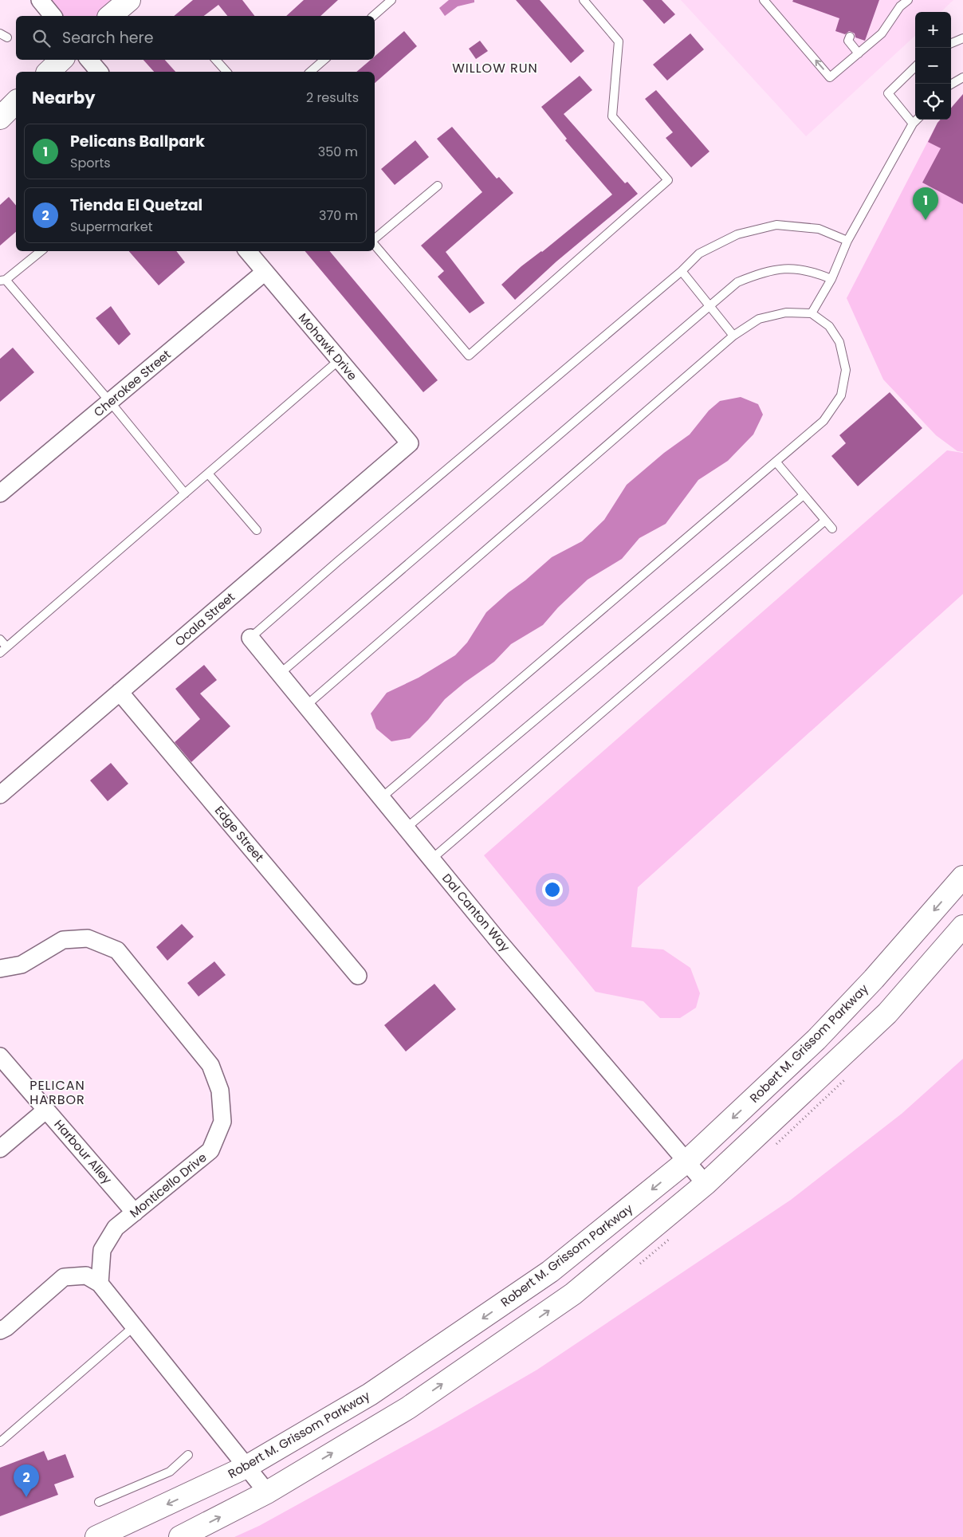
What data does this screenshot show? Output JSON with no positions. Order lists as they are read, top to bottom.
{
  "streets": {
    "main road": ["Robert M. Grissom Parkway"],
    "street": [
      "Mohawk Drive",
      "Cherokee Street",
      "Ocala Street",
      "Edge Street",
      "Dal Canton Way",
      "Harbour Alley",
      "Monticello Drive"
    ]
  },
  "crossings": [
    ["Mohawk Drive", "Cherokee Street"],
    ["Mohawk Drive", "Ocala Street"],
    ["Ocala Street", "Edge Street"],
    ["Dal Canton Way", "Robert M. Grissom Parkway"],
    ["Harbour Alley", "Monticello Drive"]
  ],
  "districts": ["WILLOW RUN", "PELICAN HARBOR"],
  "page": {
    "map_buttons": ["+", "−"],
    "search": "Search here",
    "heading": ["Nearby", "2 results"],
    "list": [
      {
        "mark": "1",
        "name": "Pelicans Ballpark",
        "note": "Sports",
        "value": "350 m"
      },
      {
        "mark": "2",
        "name": "Tienda El Quetzal",
        "note": "Supermarket",
        "value": "370 m"
      }
    ],
    "pins": ["1", "2"]
  }
}
